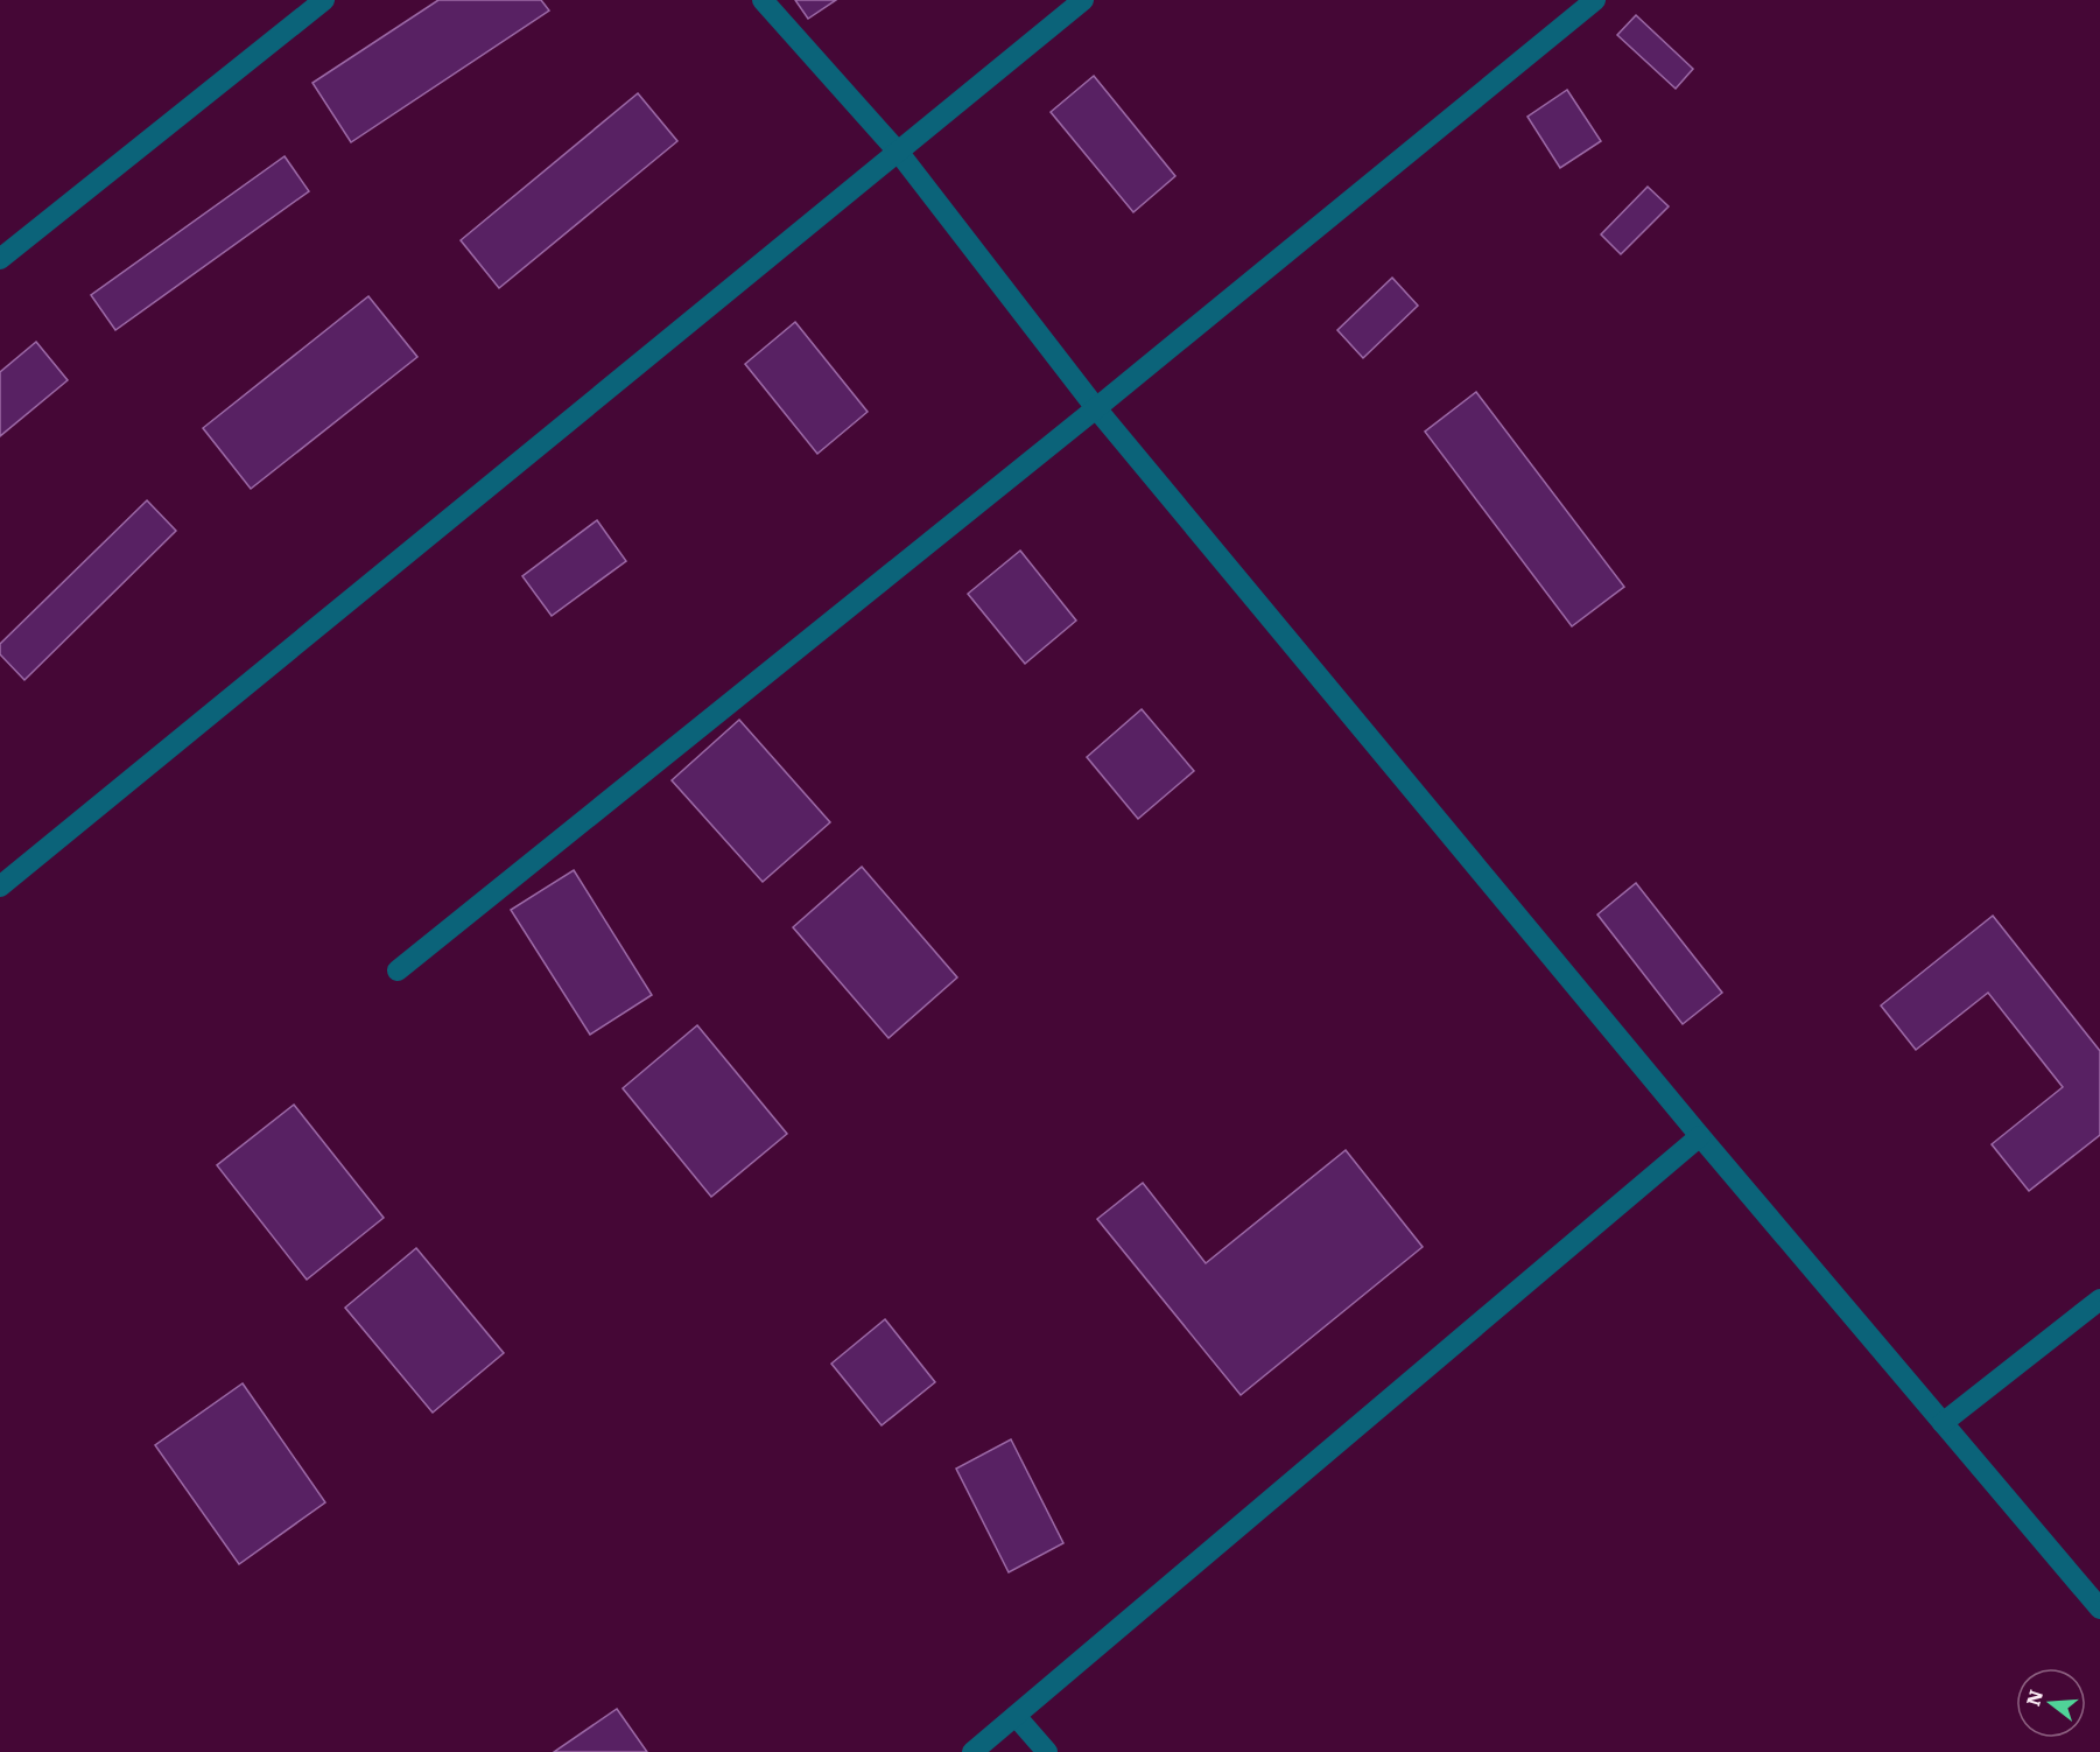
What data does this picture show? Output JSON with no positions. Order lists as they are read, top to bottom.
{
  "north": "left"
}
